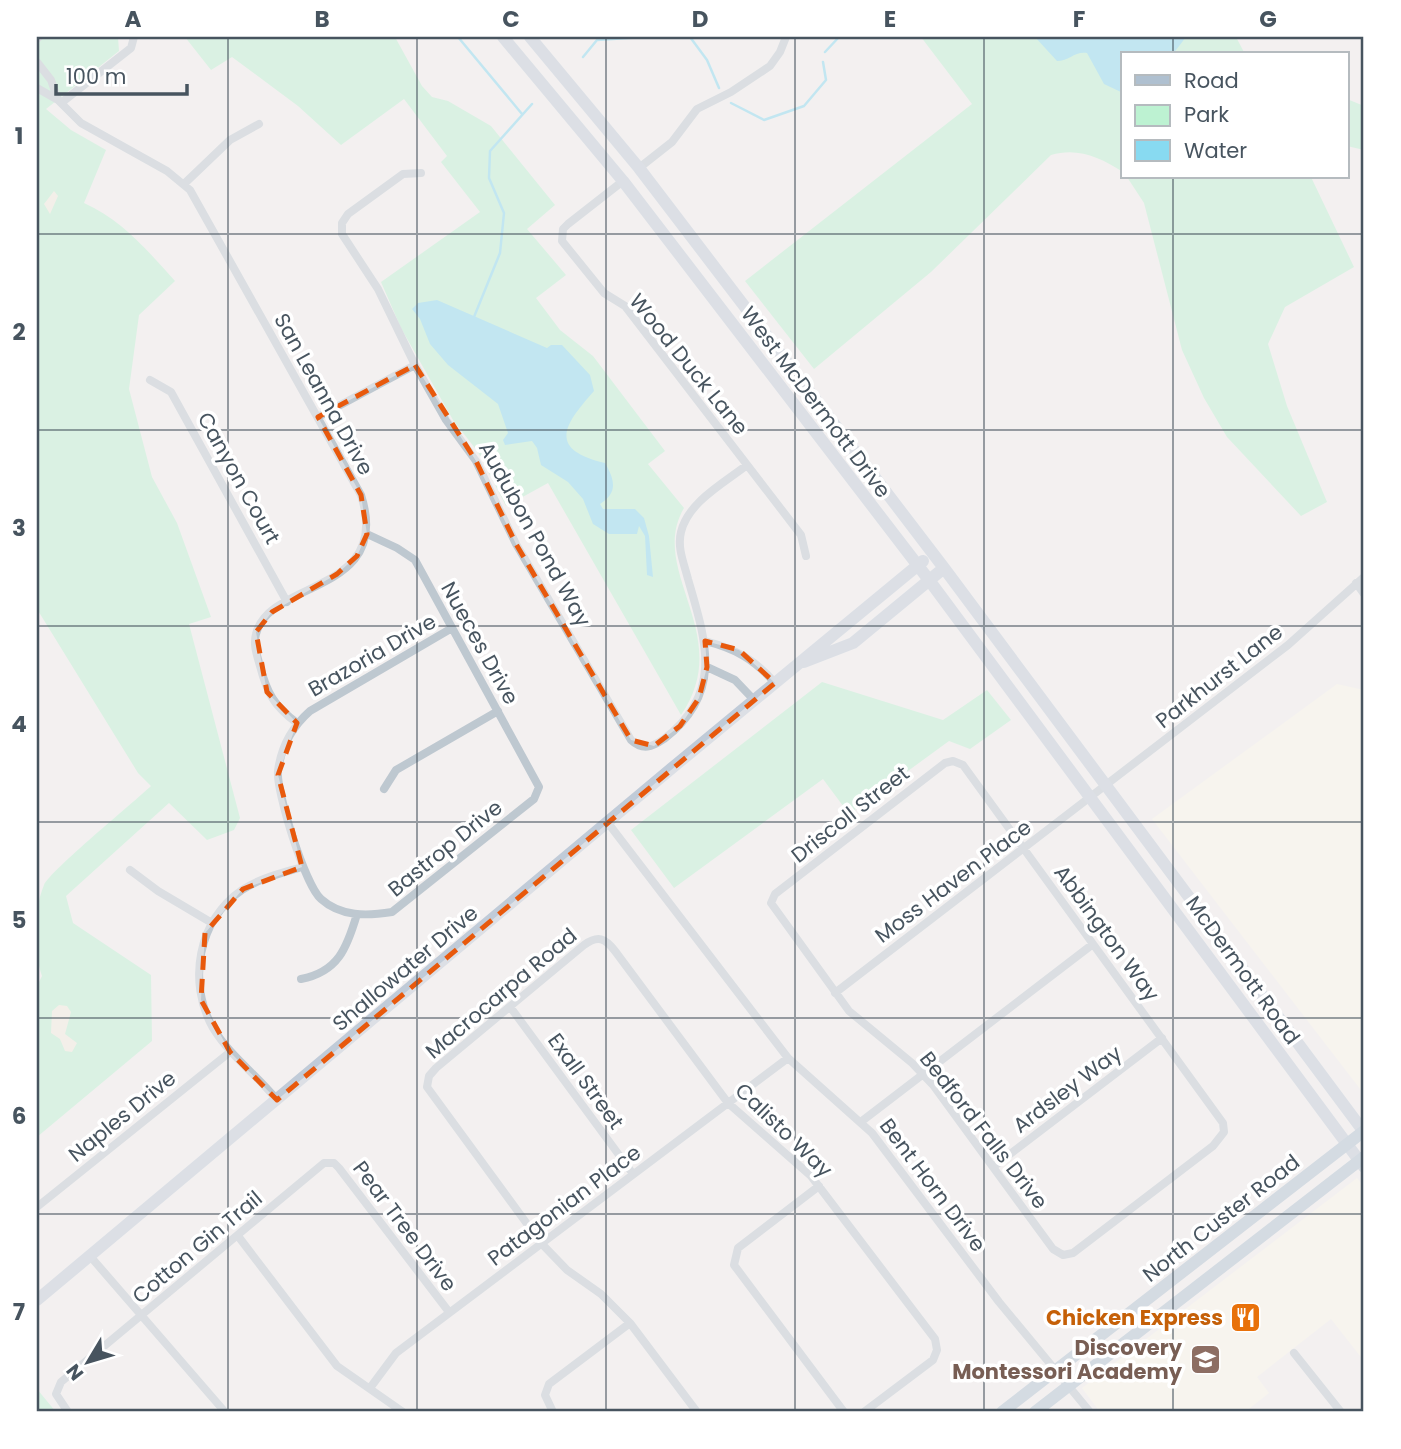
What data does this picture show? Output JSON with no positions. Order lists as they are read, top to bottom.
{
  "streets": {
    "main road": [
      "West McDermott Drive",
      "Shallowater Drive",
      "McDermott Road",
      "North Custer Road"
    ],
    "street": [
      "Wood Duck Lane",
      "San Leanna Drive",
      "Canyon Court",
      "Audubon Pond Way",
      "Nueces Drive",
      "Brazoria Drive",
      "Parkhurst Lane",
      "Driscoll Street",
      "Bastrop Drive",
      "Moss Haven Place",
      "Abbington Way",
      "Macrocarpa Road",
      "Exall Street",
      "Ardsley Way",
      "Naples Drive",
      "Calisto Way",
      "Bedford Falls Drive",
      "Bent Horn Drive",
      "Patagonian Place",
      "Pear Tree Drive",
      "Cotton Gin Trail"
    ]
  },
  "crossings": [
    ["Wood Duck Lane", "West McDermott Drive"],
    ["San Leanna Drive", "Nueces Drive"],
    ["West McDermott Drive", "Parkhurst Lane"],
    ["West McDermott Drive", "Moss Haven Place"],
    ["West McDermott Drive", "Shallowater Drive"],
    ["West McDermott Drive", "McDermott Road"],
    ["Nueces Drive", "Brazoria Drive"],
    ["Nueces Drive", "Bastrop Drive"],
    ["Brazoria Drive", "Bastrop Drive"],
    ["Parkhurst Lane", "Moss Haven Place"],
    ["Parkhurst Lane", "McDermott Road"],
    ["Driscoll Street", "Abbington Way"],
    ["Driscoll Street", "Bedford Falls Drive"],
    ["Moss Haven Place", "Abbington Way"],
    ["Moss Haven Place", "McDermott Road"],
    ["Moss Haven Place", "Bedford Falls Drive"],
    ["Abbington Way", "Ardsley Way"],
    ["Abbington Way", "Bedford Falls Drive"],
    ["Shallowater Drive", "Bent Horn Drive"],
    ["McDermott Road", "North Custer Road"],
    ["Macrocarpa Road", "Exall Street"],
    ["Macrocarpa Road", "Calisto Way"],
    ["Macrocarpa Road", "Patagonian Place"],
    ["Exall Street", "Patagonian Place"],
    ["Ardsley Way", "Bedford Falls Drive"],
    ["Calisto Way", "Patagonian Place"],
    ["Bent Horn Drive", "Patagonian Place"],
    ["Bent Horn Drive", "North Custer Road"],
    ["Patagonian Place", "Pear Tree Drive"],
    ["Pear Tree Drive", "Cotton Gin Trail"]
  ],
  "places": {
    "restaurant": ["Chicken Express"],
    "school or university": ["Discovery Montessori Academy"]
  },
  "legend": ["Road", "Park", "Water"],
  "scale_bar": "100 m",
  "north": "bottom left",
  "grid": {
    "columns": [
      "A",
      "B",
      "C",
      "D",
      "E",
      "F",
      "G"
    ],
    "rows": [
      "1",
      "2",
      "3",
      "4",
      "5",
      "6",
      "7"
    ]
  }
}
